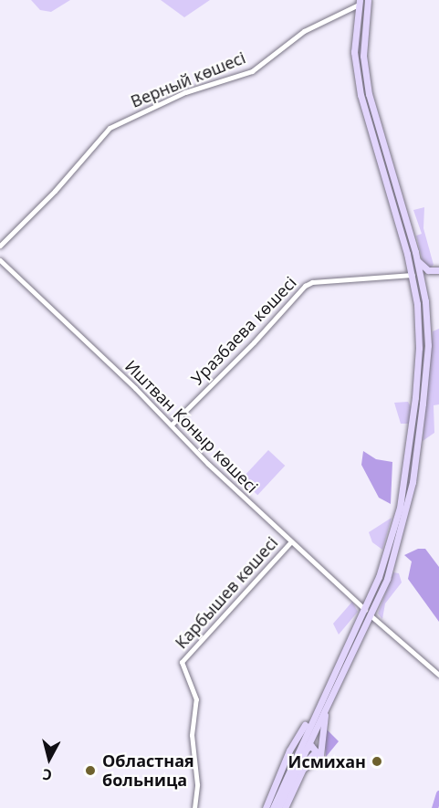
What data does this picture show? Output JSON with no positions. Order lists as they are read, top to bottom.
{
  "streets": {
    "street": [
      "Верный көшесі",
      "Уразбаева көшесі",
      "Иштван Коныр көшесі",
      "Карбышев көшесі"
    ]
  },
  "crossings": [
    ["Уразбаева көшесі", "Иштван Коныр көшесі"],
    ["Иштван Коныр көшесі", "Карбышев көшесі"]
  ],
  "places": ["Исмихан", "Областная больница"],
  "north": "bottom"
}
